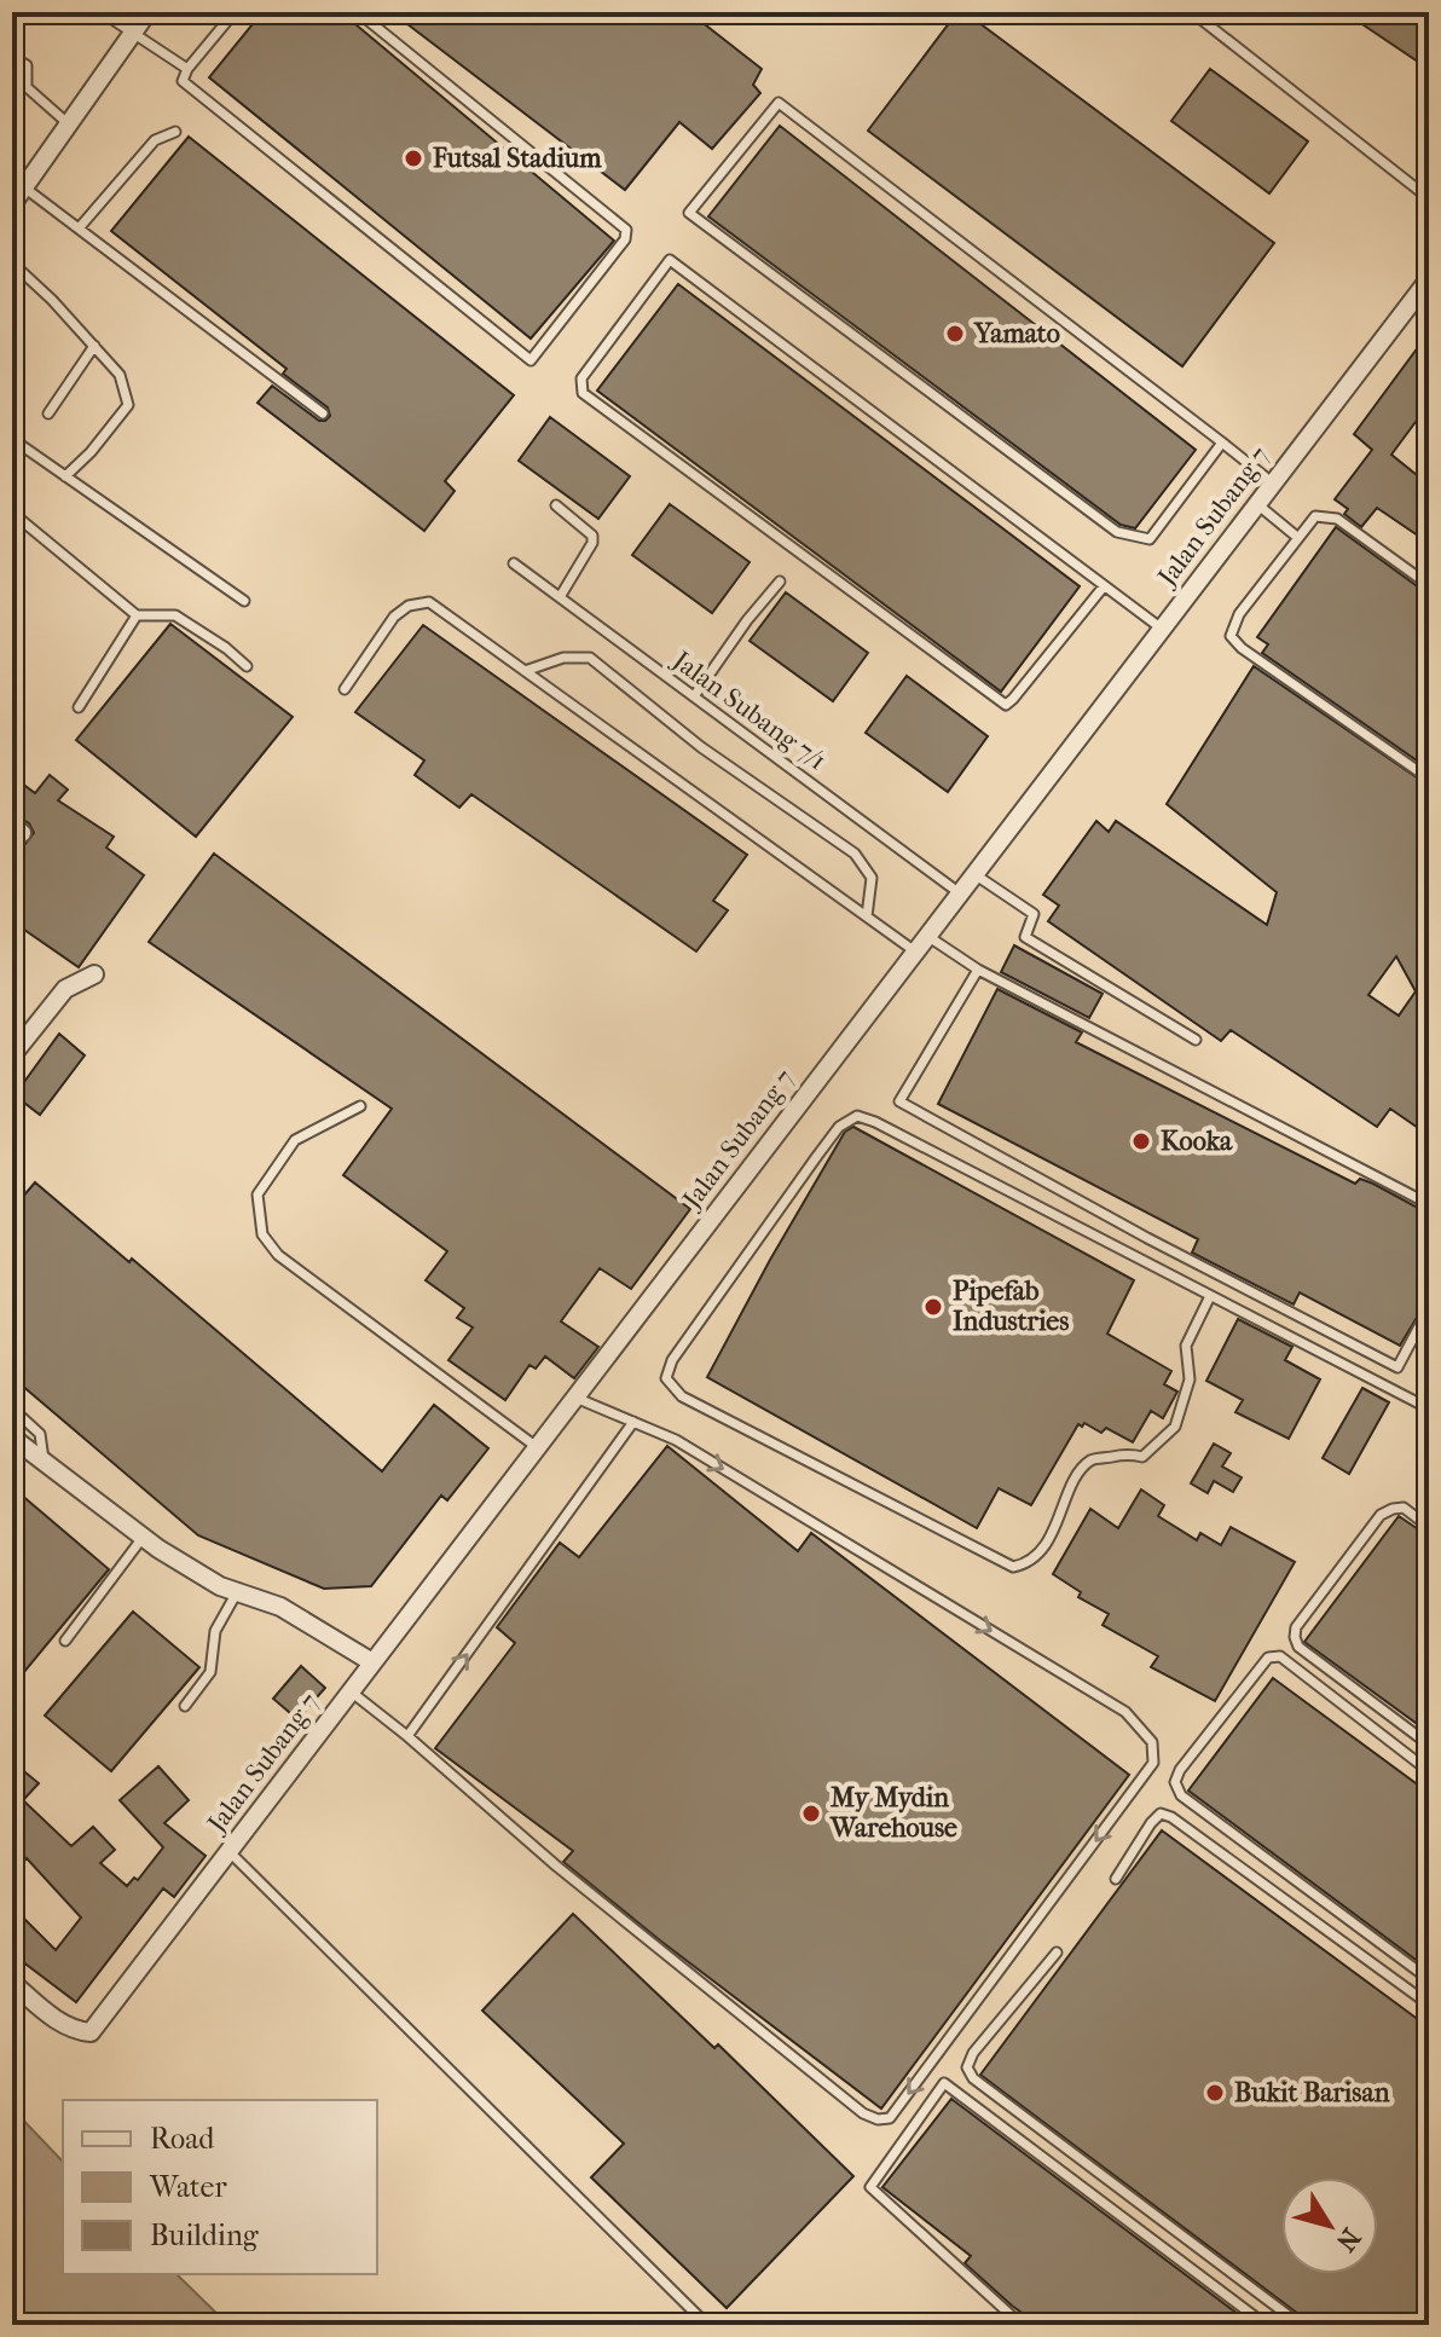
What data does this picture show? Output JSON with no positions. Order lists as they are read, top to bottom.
{
  "streets": {
    "street": ["Jalan Subang 7"],
    "lane": ["Jalan Subang 7/1"]
  },
  "crossings": [
    ["Jalan Subang 7", "Jalan Subang 7/1"]
  ],
  "places": [
    "Futsal Stadium",
    "Yamato",
    "Kooka",
    "Pipefab Industries",
    "My Mydin Warehouse",
    "Bukit Barisan"
  ],
  "legend": ["Road", "Water", "Building"],
  "north": "bottom right"
}
